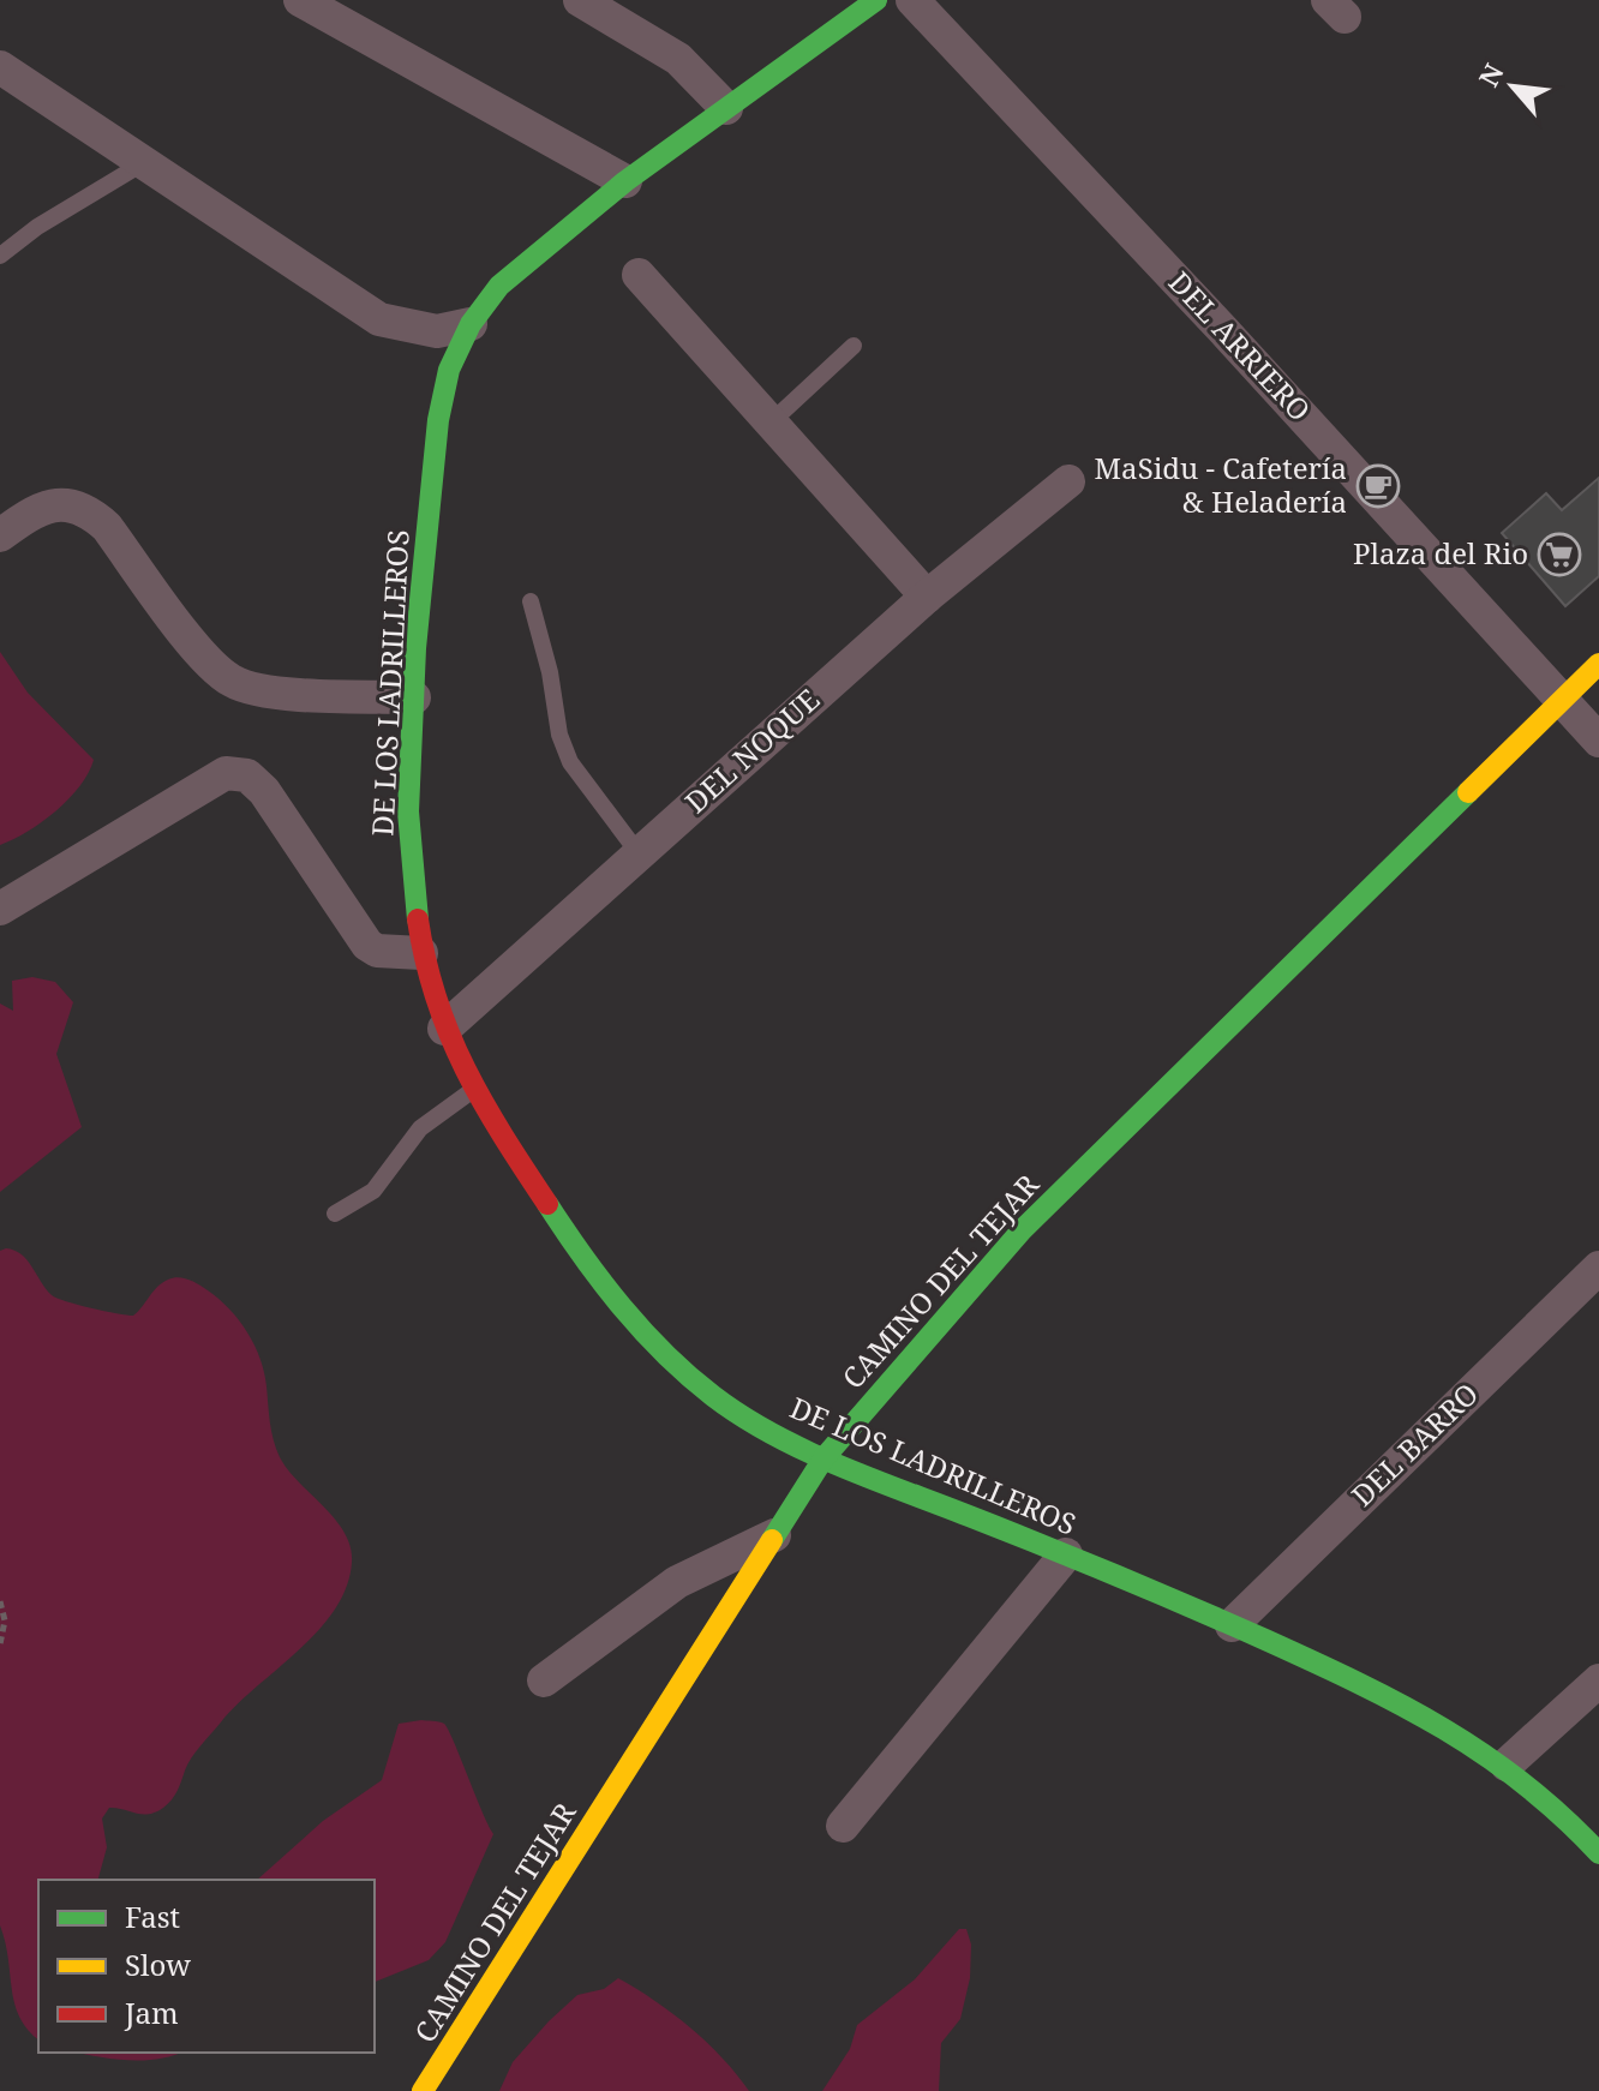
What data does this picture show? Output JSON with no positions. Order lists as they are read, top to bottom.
{
  "streets": {
    "street": [
      "DEL ARRIERO",
      "DE LOS LADRILLEROS",
      "DEL NOQUE",
      "CAMINO DEL TEJAR",
      "DEL BARRO"
    ]
  },
  "crossings": [
    ["DEL ARRIERO", "CAMINO DEL TEJAR"],
    ["DE LOS LADRILLEROS", "DEL NOQUE"],
    ["DE LOS LADRILLEROS", "CAMINO DEL TEJAR"],
    ["DE LOS LADRILLEROS", "DEL BARRO"]
  ],
  "places": {
    "cafe": ["MaSidu - Cafetería & Heladería"],
    "supermarket": ["Plaza del Rio"]
  },
  "legend": ["Fast", "Slow", "Jam"],
  "north": "top left"
}
